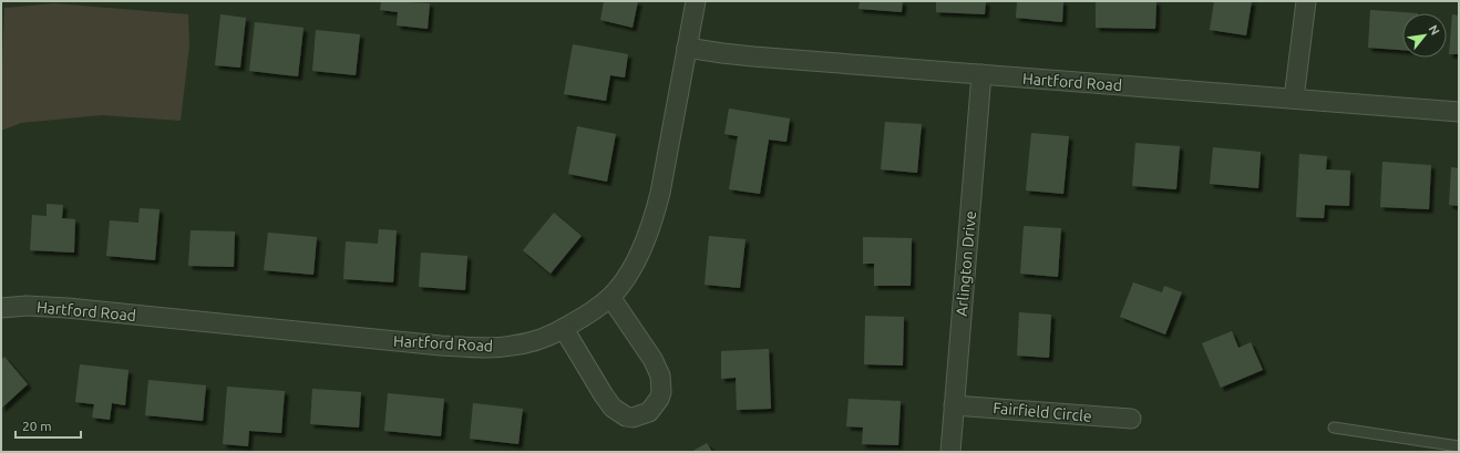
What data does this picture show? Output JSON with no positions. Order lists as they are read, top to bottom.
{
  "streets": {
    "street": ["Hartford Road", "Arlington Drive", "Fairfield Circle"]
  },
  "crossings": [
    ["Hartford Road", "Arlington Drive"],
    ["Arlington Drive", "Fairfield Circle"]
  ],
  "scale_bar": "20 m",
  "north": "top right"
}
